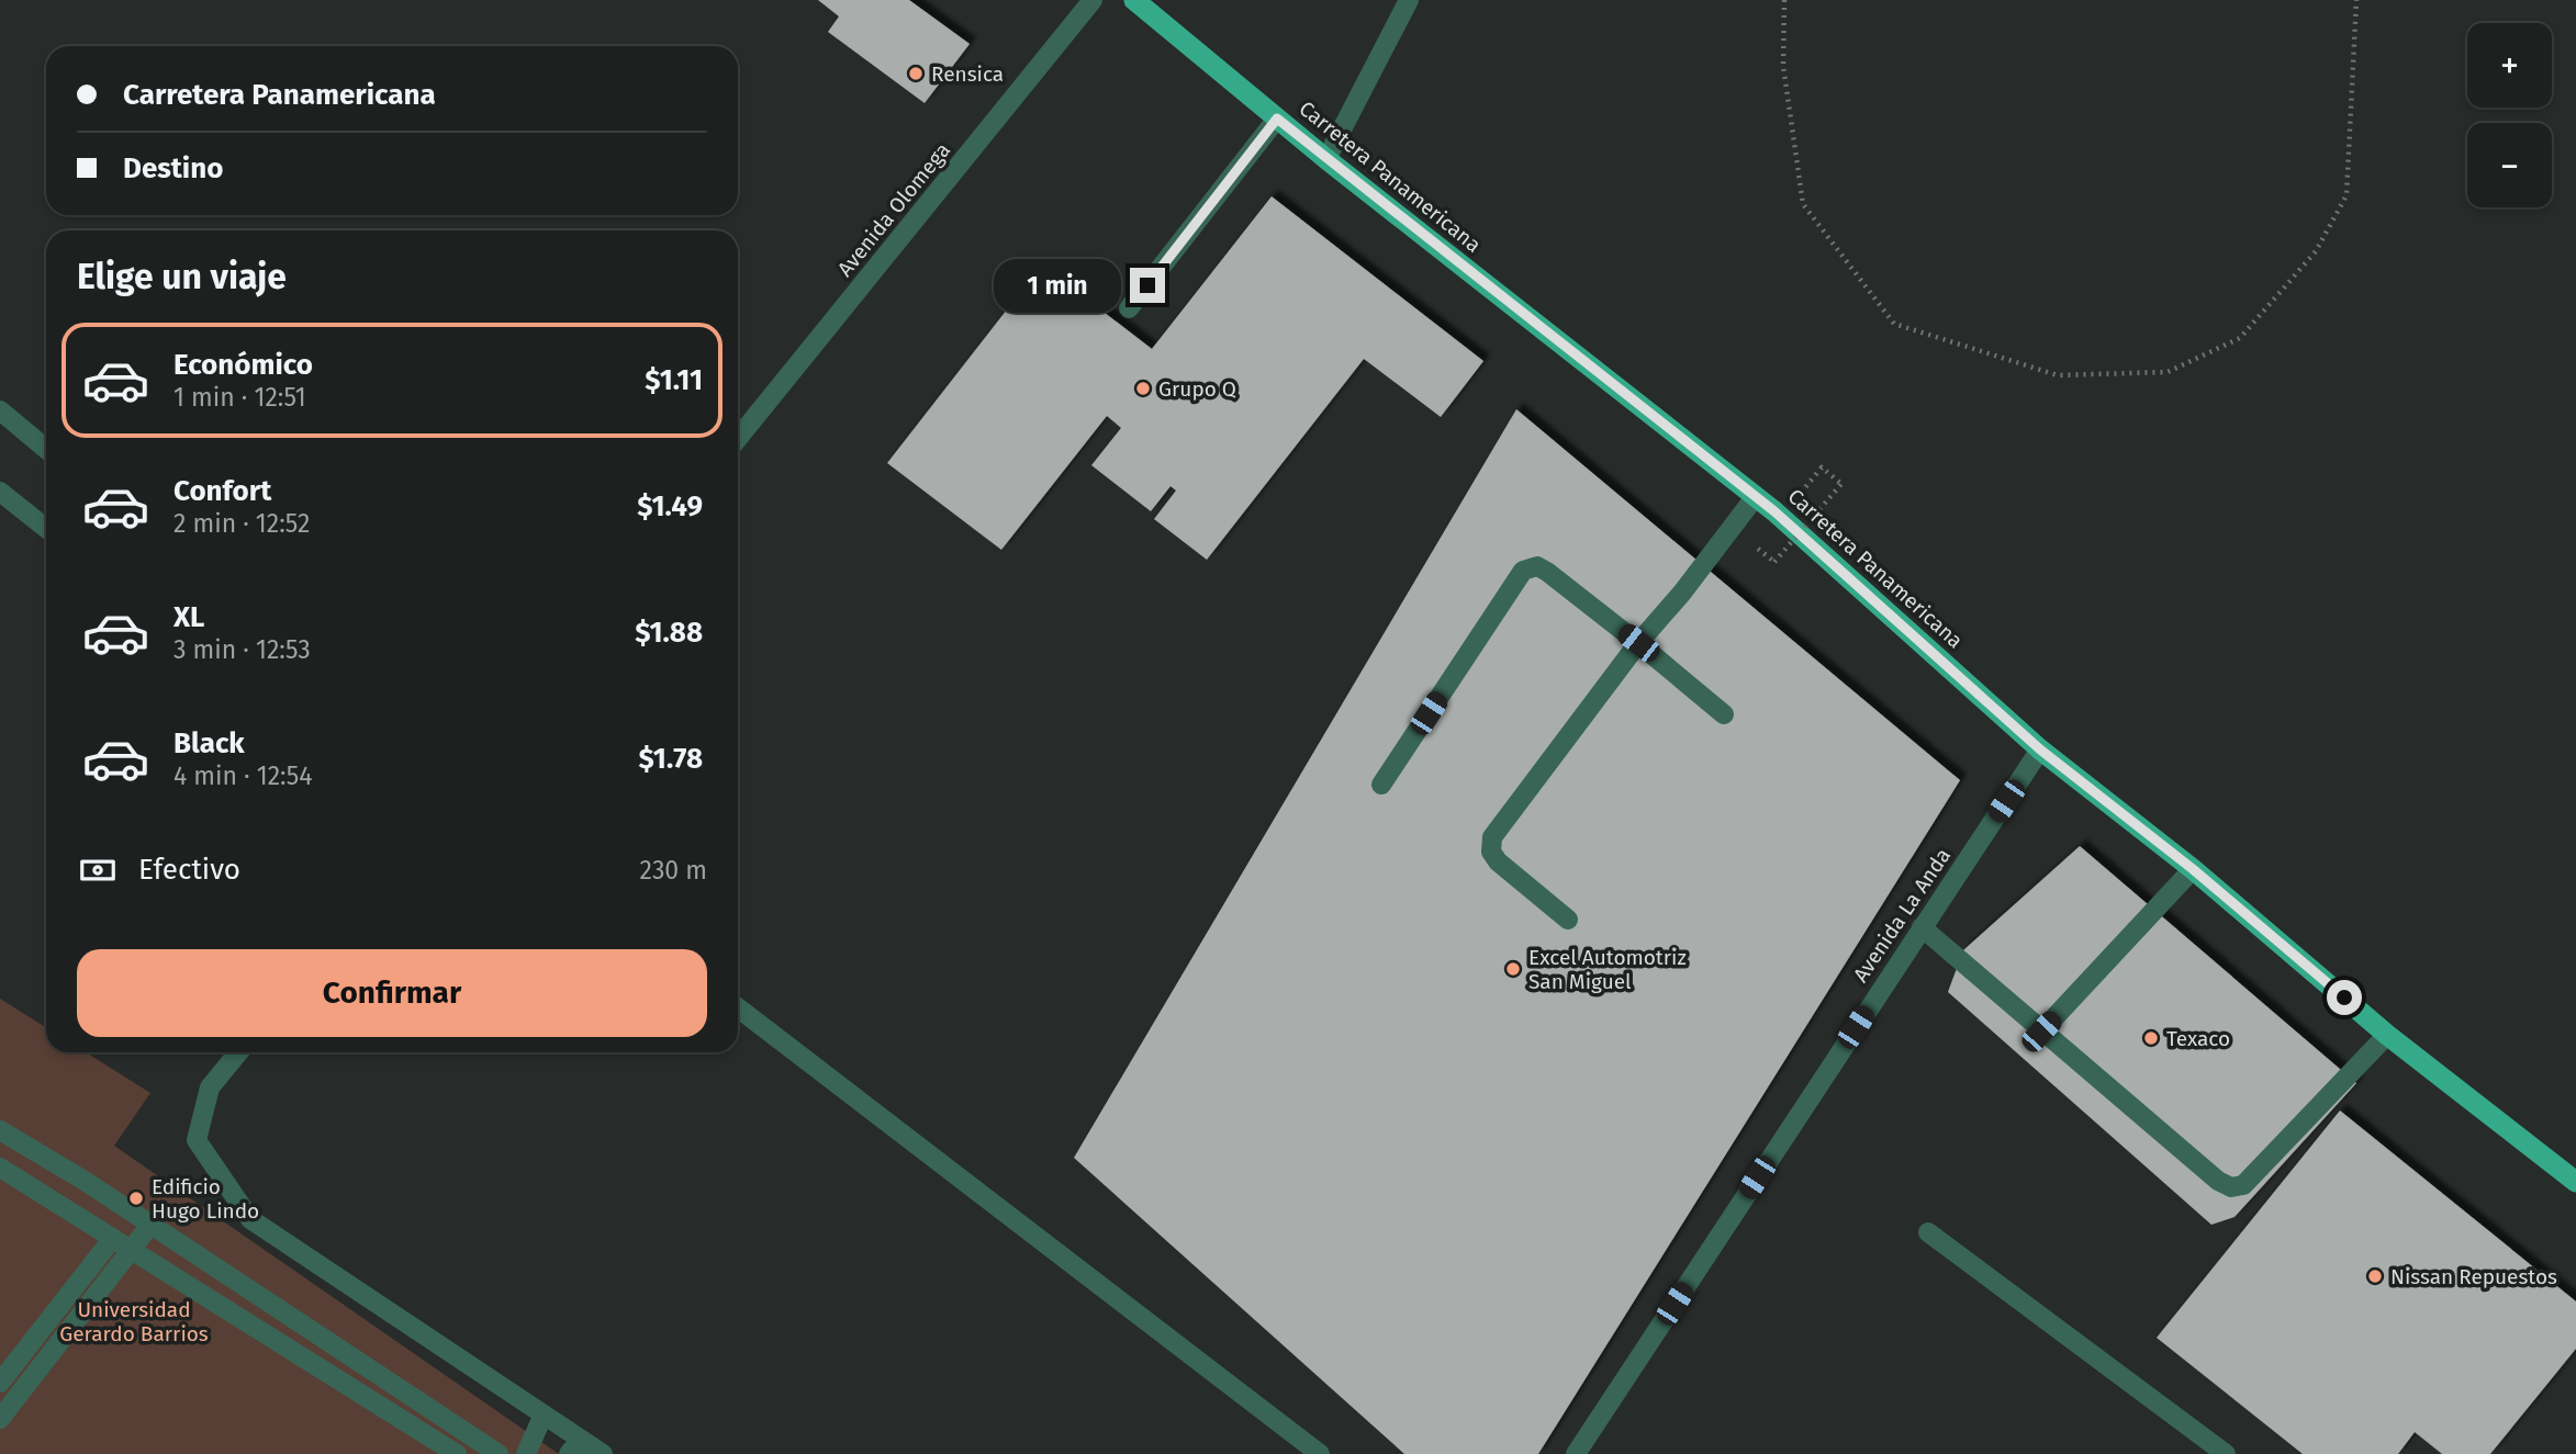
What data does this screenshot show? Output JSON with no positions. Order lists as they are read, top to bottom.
{
  "streets": {
    "highway": ["Carretera Panamericana"],
    "street": ["Avenida Olomega", "Avenida La Anda"]
  },
  "crossings": [
    ["Carretera Panamericana", "Avenida La Anda"]
  ],
  "parks": ["Universidad Gerardo Barrios"],
  "places": [
    "Rensica",
    "Grupo Q",
    "Excel Automotriz San Miguel",
    "Texaco",
    "Edificio Hugo Lindo",
    "Nissan Repuestos"
  ],
  "page": {
    "map_buttons": ["+", "−"],
    "banner": ["Carretera Panamericana", "Destino"],
    "heading": "Elige un viaje",
    "bubble": "1 min",
    "list": [
      {
        "name": "Económico",
        "note": "1 min · 12:51",
        "value": "$1.11"
      },
      {
        "name": "Confort",
        "note": "2 min · 12:52",
        "value": "$1.49"
      },
      {
        "name": "XL",
        "note": "3 min · 12:53",
        "value": "$1.88"
      },
      {
        "name": "Black",
        "note": "4 min · 12:54",
        "value": "$1.78"
      }
    ],
    "pay": ["Efectivo", "230 m"],
    "buttons": "Confirmar"
  }
}
